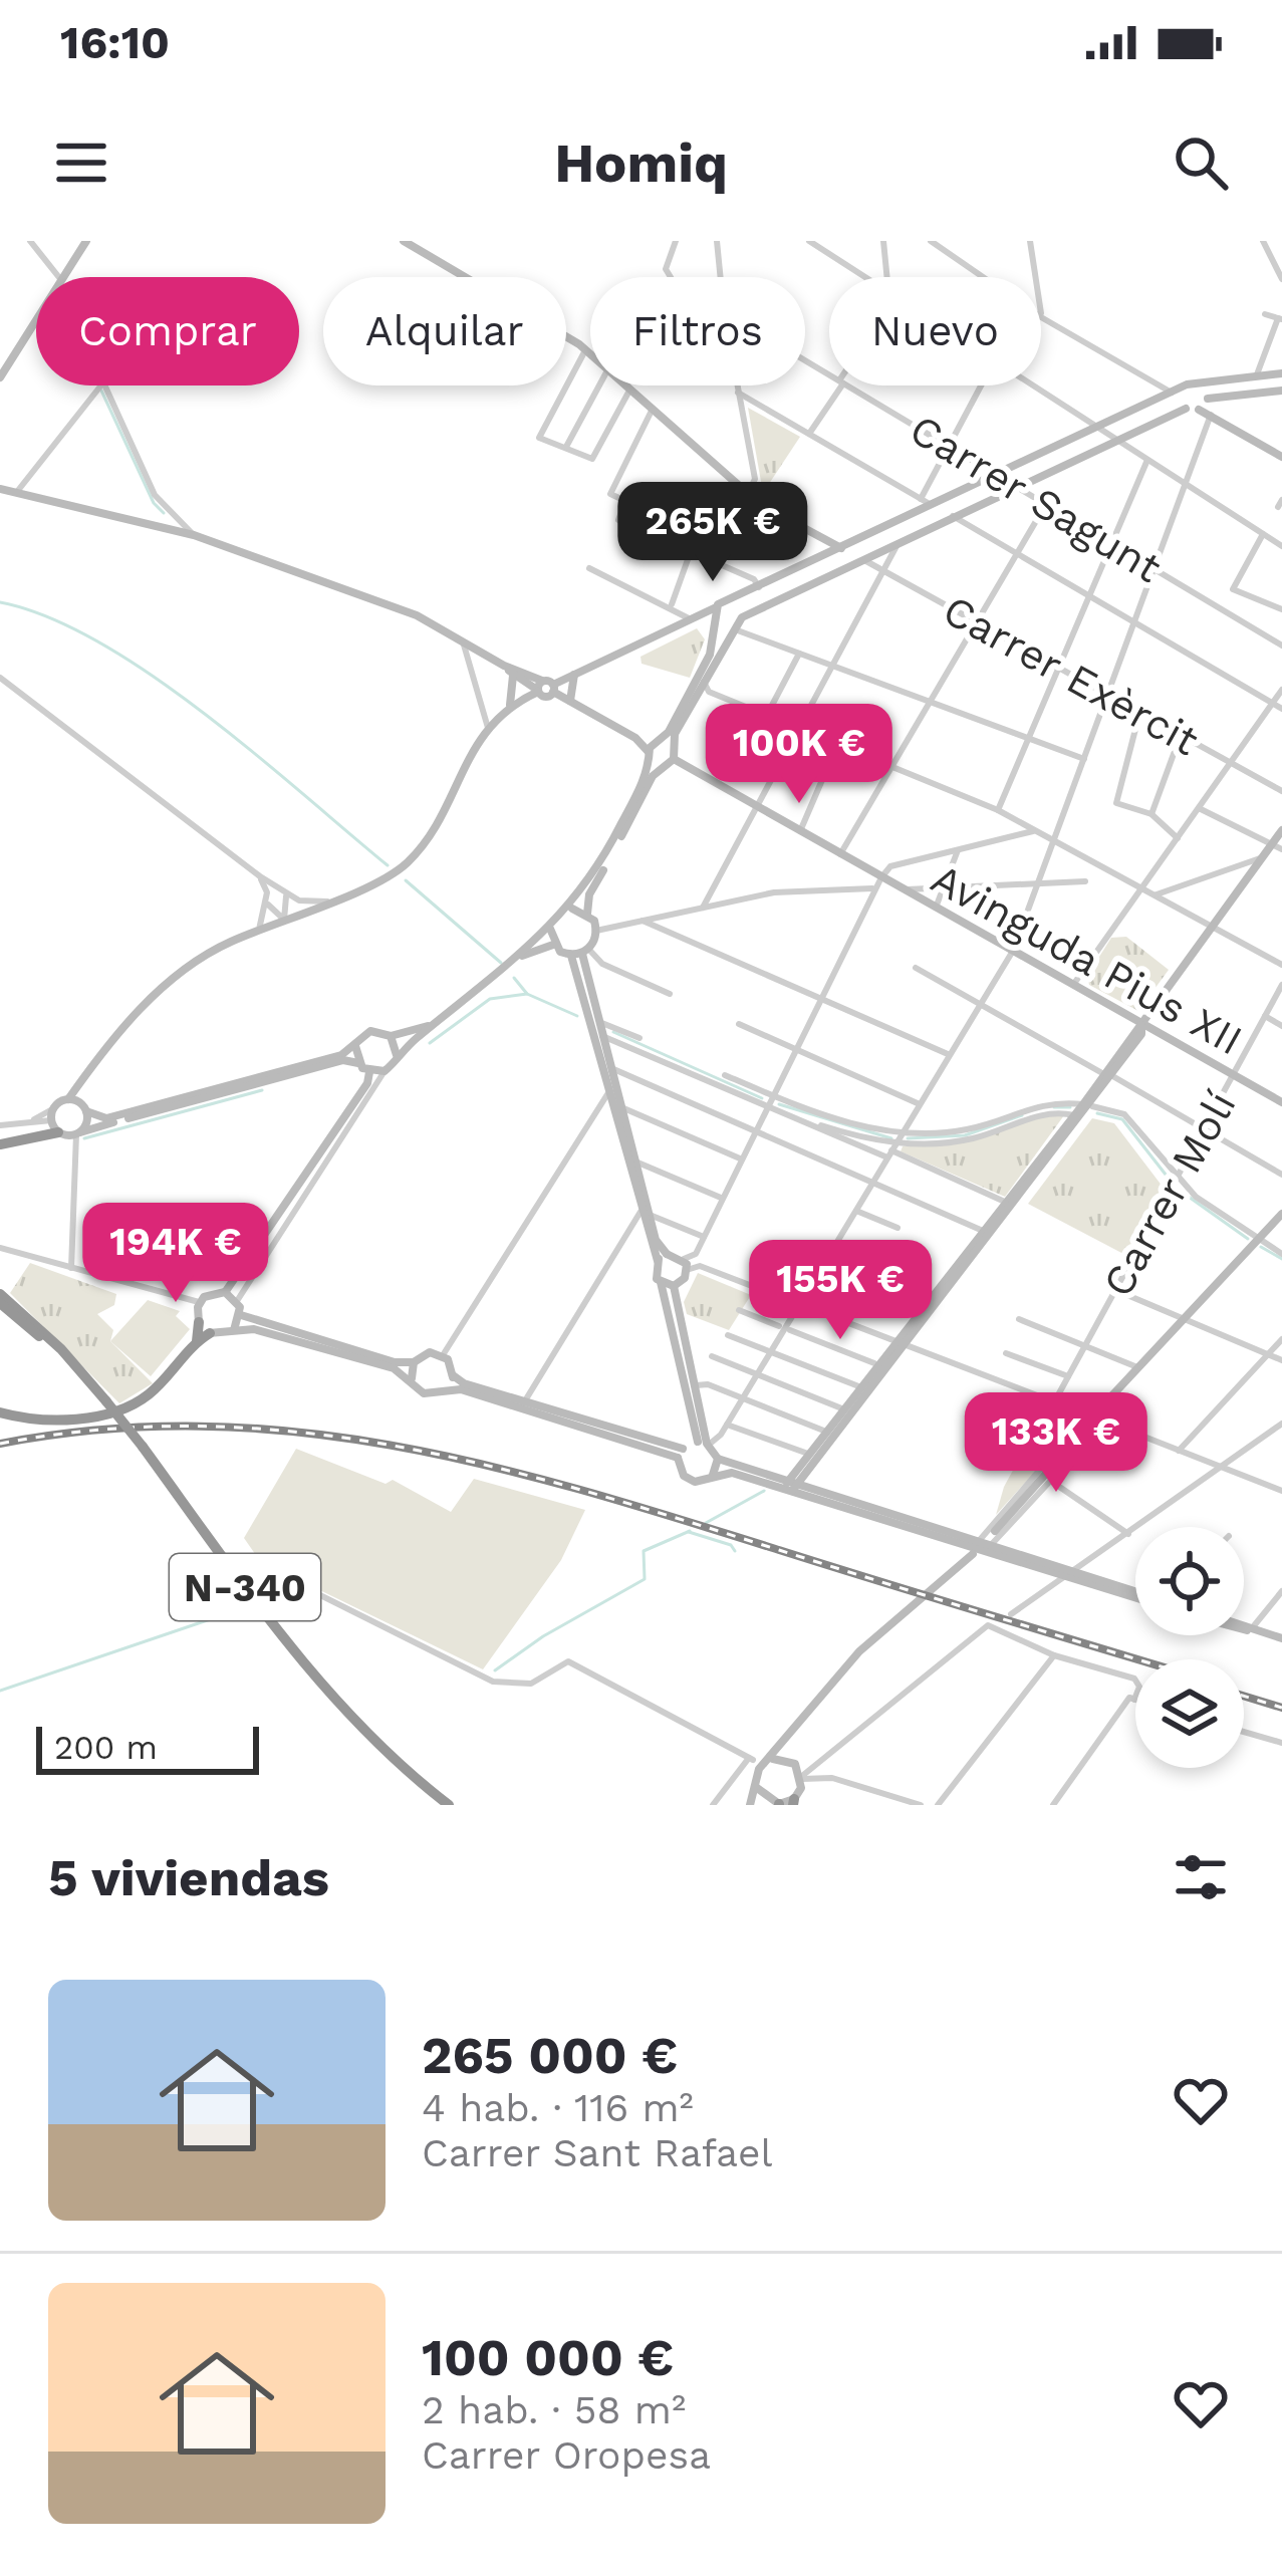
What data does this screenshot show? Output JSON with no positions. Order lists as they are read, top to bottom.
{
  "streets": {
    "highway": ["N-340"],
    "main road": ["Avinguda Pius XII"],
    "street": ["Carrer Sagunt", "Carrer Exèrcit", "Carrer Molí"]
  },
  "crossings": [
    ["Avinguda Pius XII", "Carrer Molí"]
  ],
  "scale_bar": "200 m",
  "page": {
    "status": "16:10",
    "header": "Homiq",
    "chip": [
      "Comprar",
      "Alquilar",
      "Filtros",
      "Nuevo"
    ],
    "price": [
      "265K €",
      "100K €",
      "194K €",
      "155K €",
      "133K €"
    ],
    "scale": "200 m",
    "heading": "5 viviendas",
    "list": [
      {
        "name": "265 000 €",
        "note": "4 hab. · 116 m² · Carrer Sant Rafael"
      },
      {
        "name": "100 000 €",
        "note": "2 hab. · 58 m² · Carrer Oropesa"
      }
    ]
  }
}
